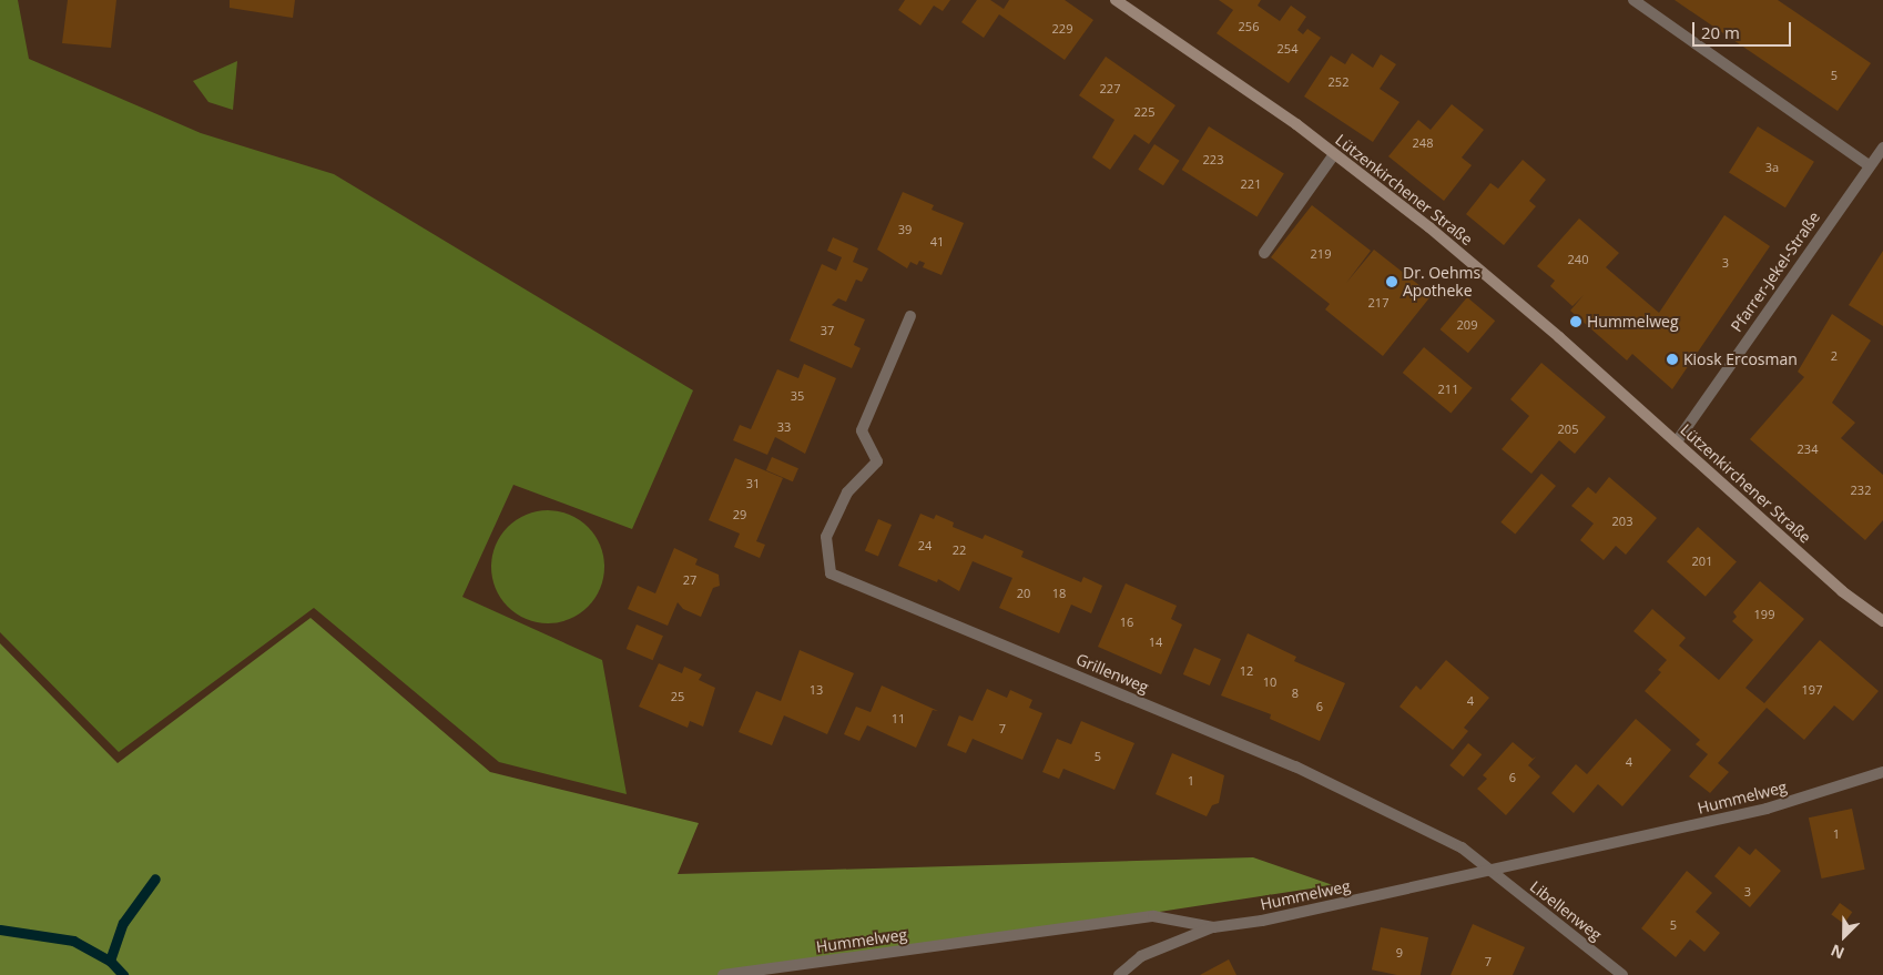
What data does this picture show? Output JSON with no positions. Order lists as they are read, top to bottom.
{
  "streets": {
    "main road": ["Lützenkirchener Straße"],
    "street": [
      "Pfarrer-Jekel-Straße",
      "Grillenweg",
      "Hummelweg",
      "Libellenweg"
    ]
  },
  "crossings": [
    ["Lützenkirchener Straße", "Pfarrer-Jekel-Straße"],
    ["Grillenweg", "Hummelweg"],
    ["Grillenweg", "Libellenweg"],
    ["Hummelweg", "Libellenweg"]
  ],
  "places": ["Dr. Oehms Apotheke", "Hummelweg", "Kiosk Ercosman"],
  "house_numbers": [
    "256",
    "229",
    "254",
    "5",
    "252",
    "227",
    "225",
    "248",
    "223",
    "3a",
    "221",
    "39",
    "41",
    "219",
    "240",
    "3",
    "217",
    "209",
    "37",
    "2",
    "211",
    "35",
    "33",
    "205",
    "234",
    "31",
    "232",
    "29",
    "203",
    "24",
    "22",
    "201",
    "27",
    "20",
    "18",
    "199",
    "16",
    "14",
    "12",
    "10",
    "13",
    "197",
    "8",
    "25",
    "4",
    "6",
    "11",
    "7",
    "5",
    "4",
    "6",
    "1",
    "1",
    "3",
    "5",
    "9",
    "7"
  ],
  "scale_bar": "20 m",
  "north": "bottom left"
}
